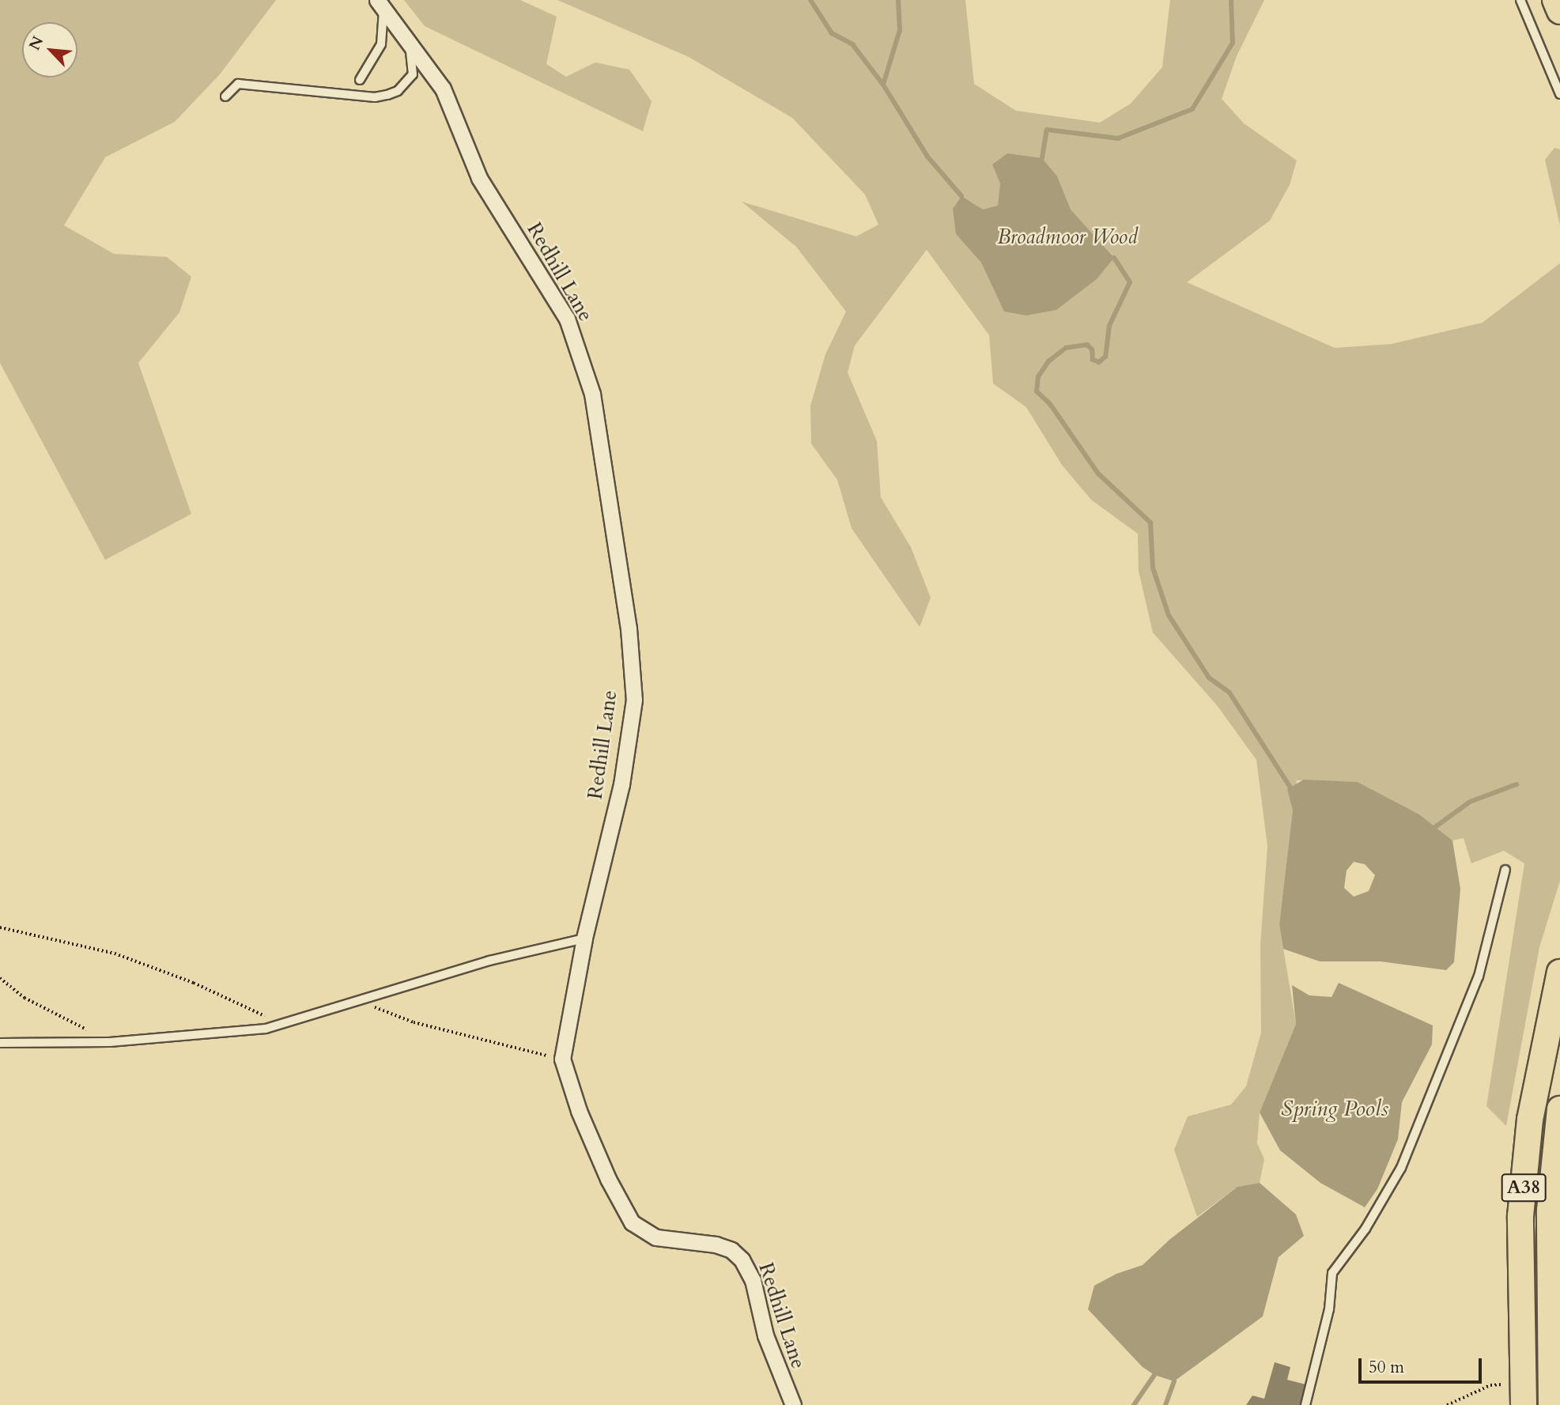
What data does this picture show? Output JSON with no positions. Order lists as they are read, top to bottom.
{
  "streets": {
    "highway": ["A38"],
    "street": ["Redhill Lane"]
  },
  "water": ["Spring Pools"],
  "parks": ["Broadmoor Wood"],
  "scale_bar": "50 m",
  "north": "top left"
}
